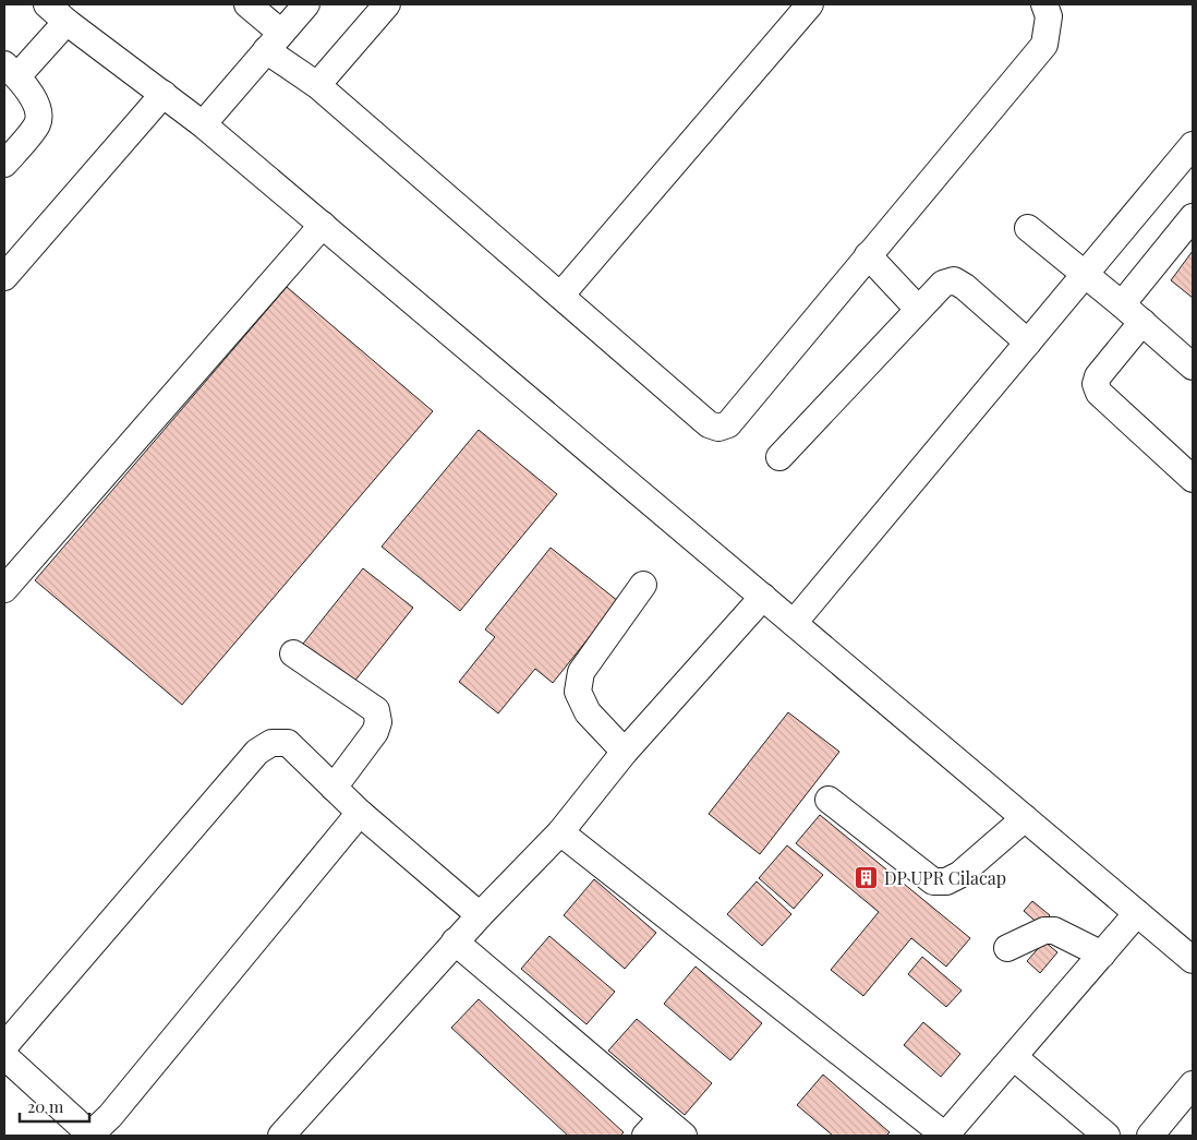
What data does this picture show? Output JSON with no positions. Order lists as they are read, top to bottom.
{
  "places": {
    "building": ["DP UPR Cilacap"]
  },
  "scale_bar": "20 m"
}
